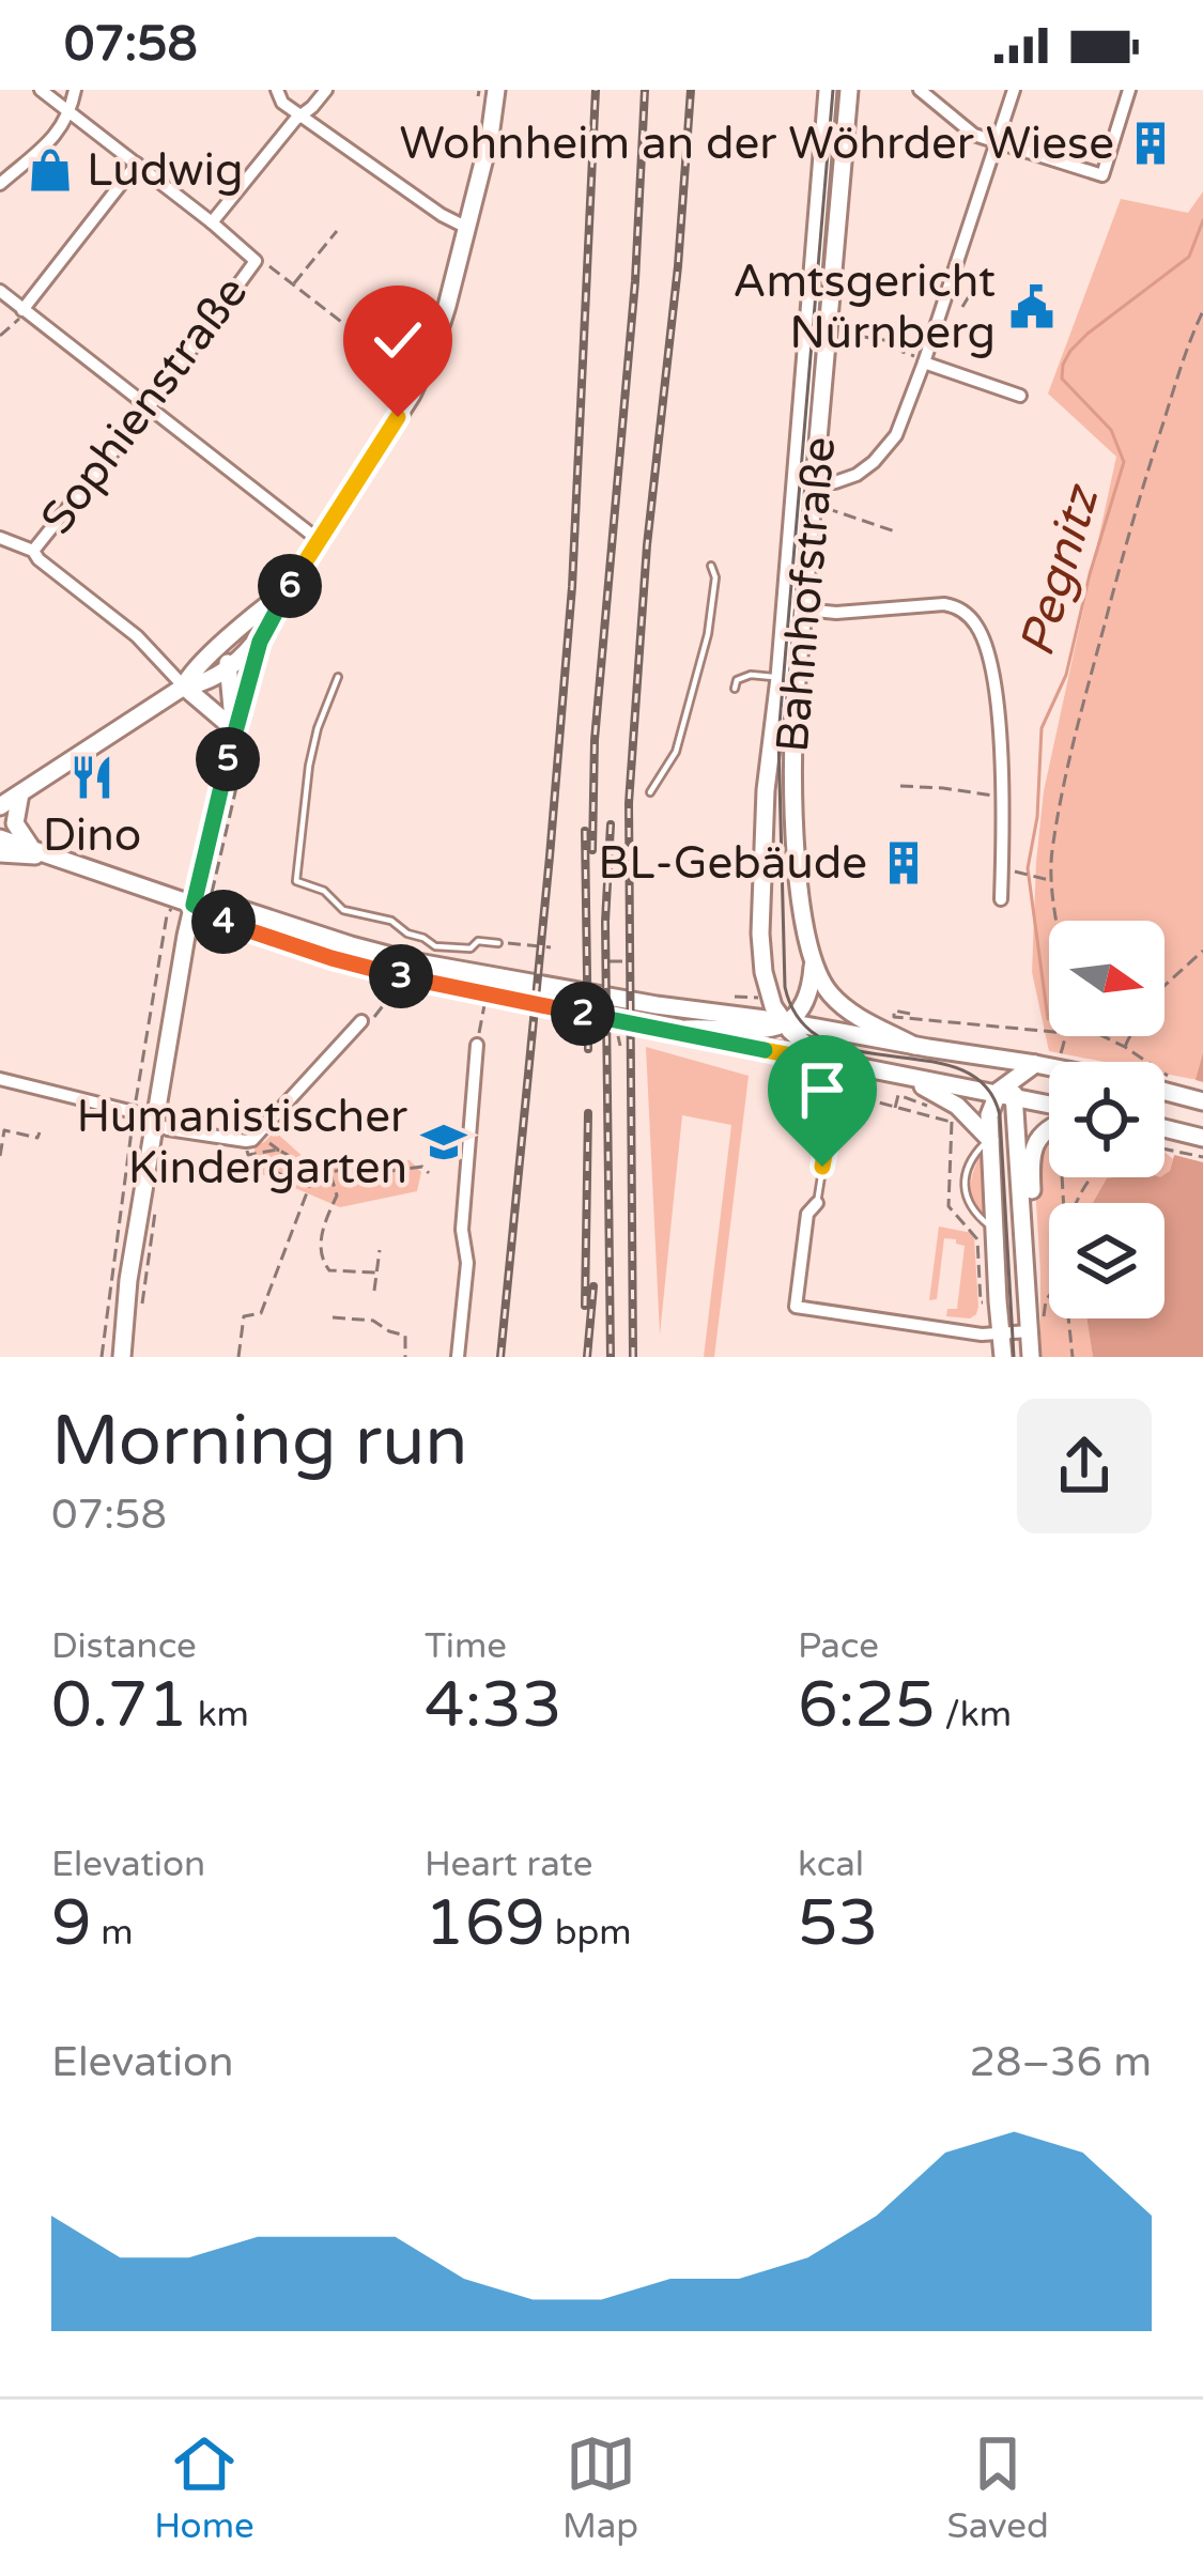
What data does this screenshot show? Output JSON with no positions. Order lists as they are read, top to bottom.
{
  "streets": {
    "main road": ["Bahnhofstraße"],
    "street": ["Sophienstraße"]
  },
  "water": ["Pegnitz"],
  "places": {
    "building": ["Wohnheim an der Wöhrder Wiese", "BL-Gebäude"],
    "shop": ["Ludwig"],
    "public building": ["Amtsgericht Nürnberg"],
    "restaurant": ["Dino"],
    "school or university": ["Humanistischer Kindergarten"]
  },
  "north": "right",
  "page": {
    "status": "07:58",
    "pins": [
      "6",
      "5",
      "4",
      "3",
      "2"
    ],
    "heading": ["Morning run", "07:58"],
    "stats": [
      ["Distance", "0.71 km"],
      ["Time", "4:33"],
      ["Pace", "6:25 /km"],
      ["Elevation", "9 m"],
      ["Heart rate", "169 bpm"],
      ["kcal", "53"]
    ],
    "chart": ["Elevation", "28–36 m"],
    "tabs": ["Home", "Map", "Saved"]
  }
}
